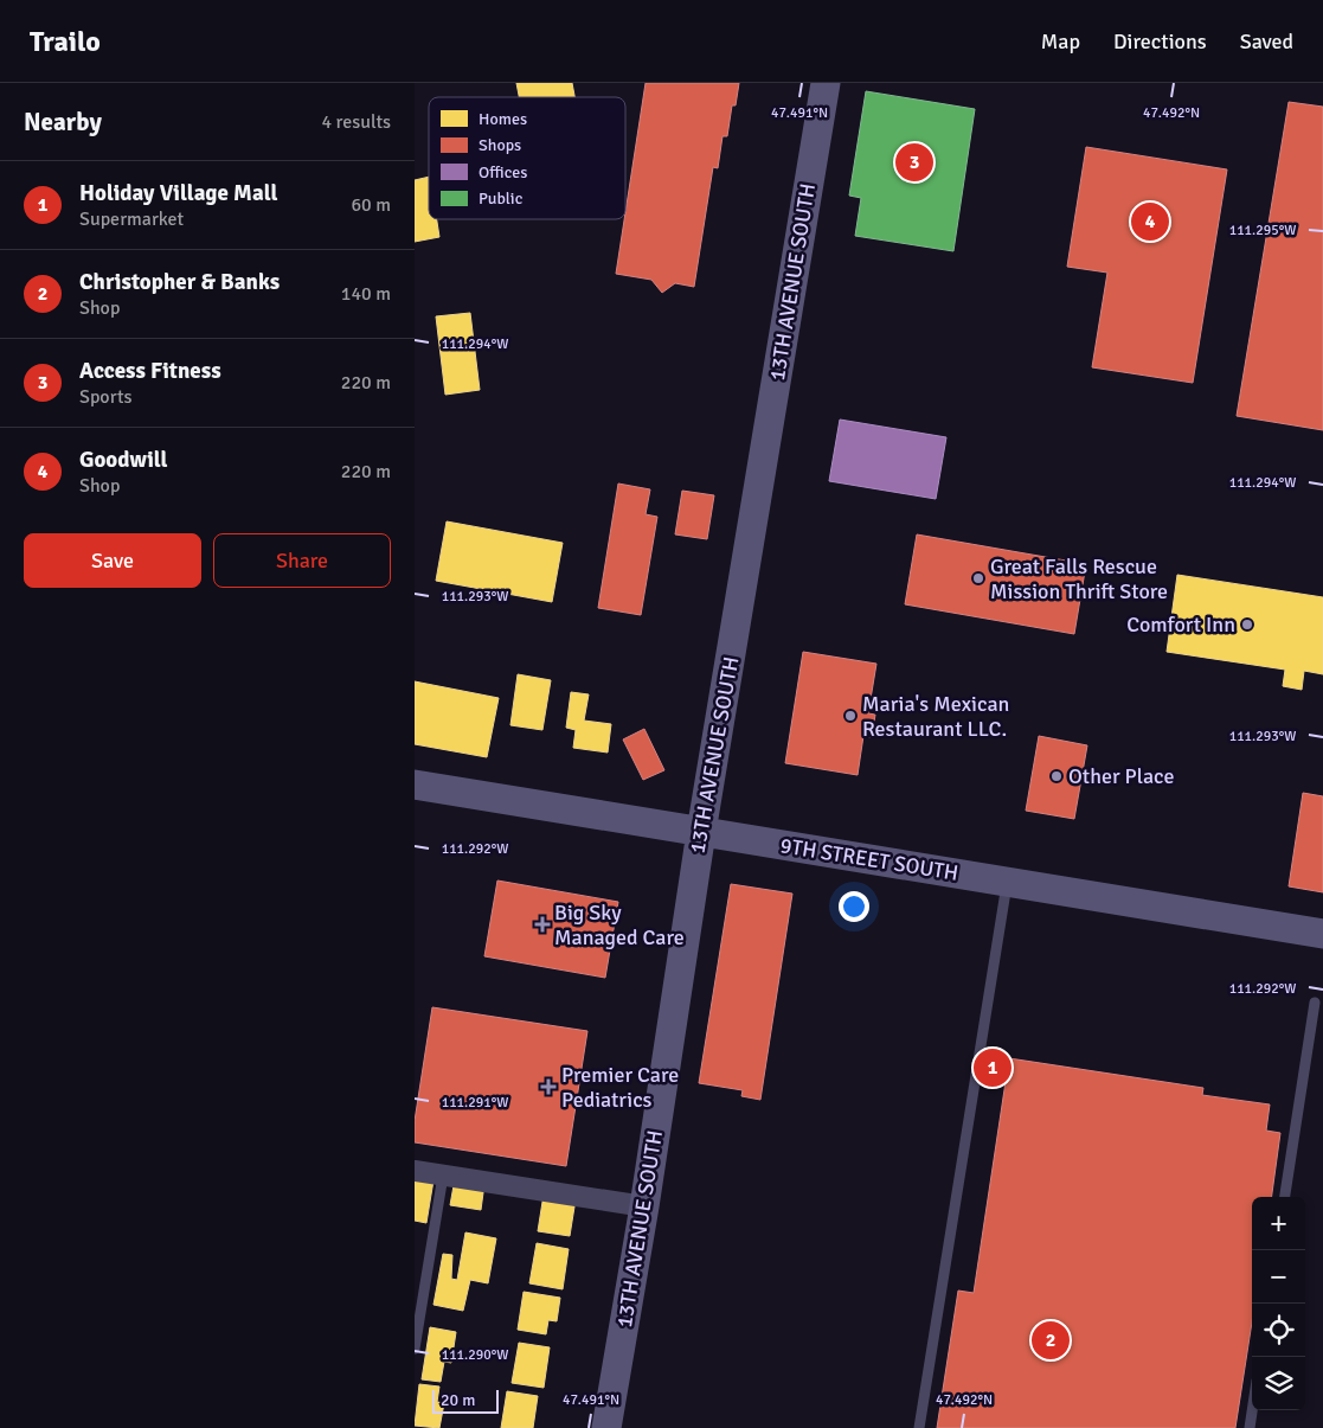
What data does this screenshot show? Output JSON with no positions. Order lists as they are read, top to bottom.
{
  "streets": {
    "street": ["13TH AVENUE SOUTH", "9TH STREET SOUTH"]
  },
  "crossings": [
    ["13TH AVENUE SOUTH", "9TH STREET SOUTH"]
  ],
  "places": {
    "other": [
      "Great Falls Rescue Mission Thrift Store",
      "Comfort Inn",
      "Maria's Mexican Restaurant LLC.",
      "Other Place"
    ],
    "health": ["Big Sky Managed Care", "Premier Care Pediatrics"]
  },
  "legend": [
    "Homes",
    "Shops",
    "Offices",
    "Public"
  ],
  "scale_bar": "20 m",
  "page": {
    "header": "Trailo",
    "nav": ["Map", "Directions", "Saved"],
    "heading": ["Nearby", "4 results"],
    "pins": [
      "3",
      "4",
      "1",
      "2"
    ],
    "list": [
      {
        "mark": "1",
        "name": "Holiday Village Mall",
        "note": "Supermarket",
        "value": "60 m"
      },
      {
        "mark": "2",
        "name": "Christopher & Banks",
        "note": "Shop",
        "value": "140 m"
      },
      {
        "mark": "3",
        "name": "Access Fitness",
        "note": "Sports",
        "value": "220 m"
      },
      {
        "mark": "4",
        "name": "Goodwill",
        "note": "Shop",
        "value": "220 m"
      }
    ],
    "buttons": ["Save", "Share"],
    "map_buttons": ["+", "−"],
    "scale": "20 m"
  },
  "coordinates": [
    "47.491°N",
    "47.492°N",
    "111.295°W",
    "111.294°W",
    "111.293°W",
    "111.292°W",
    "111.291°W",
    "111.290°W"
  ]
}
